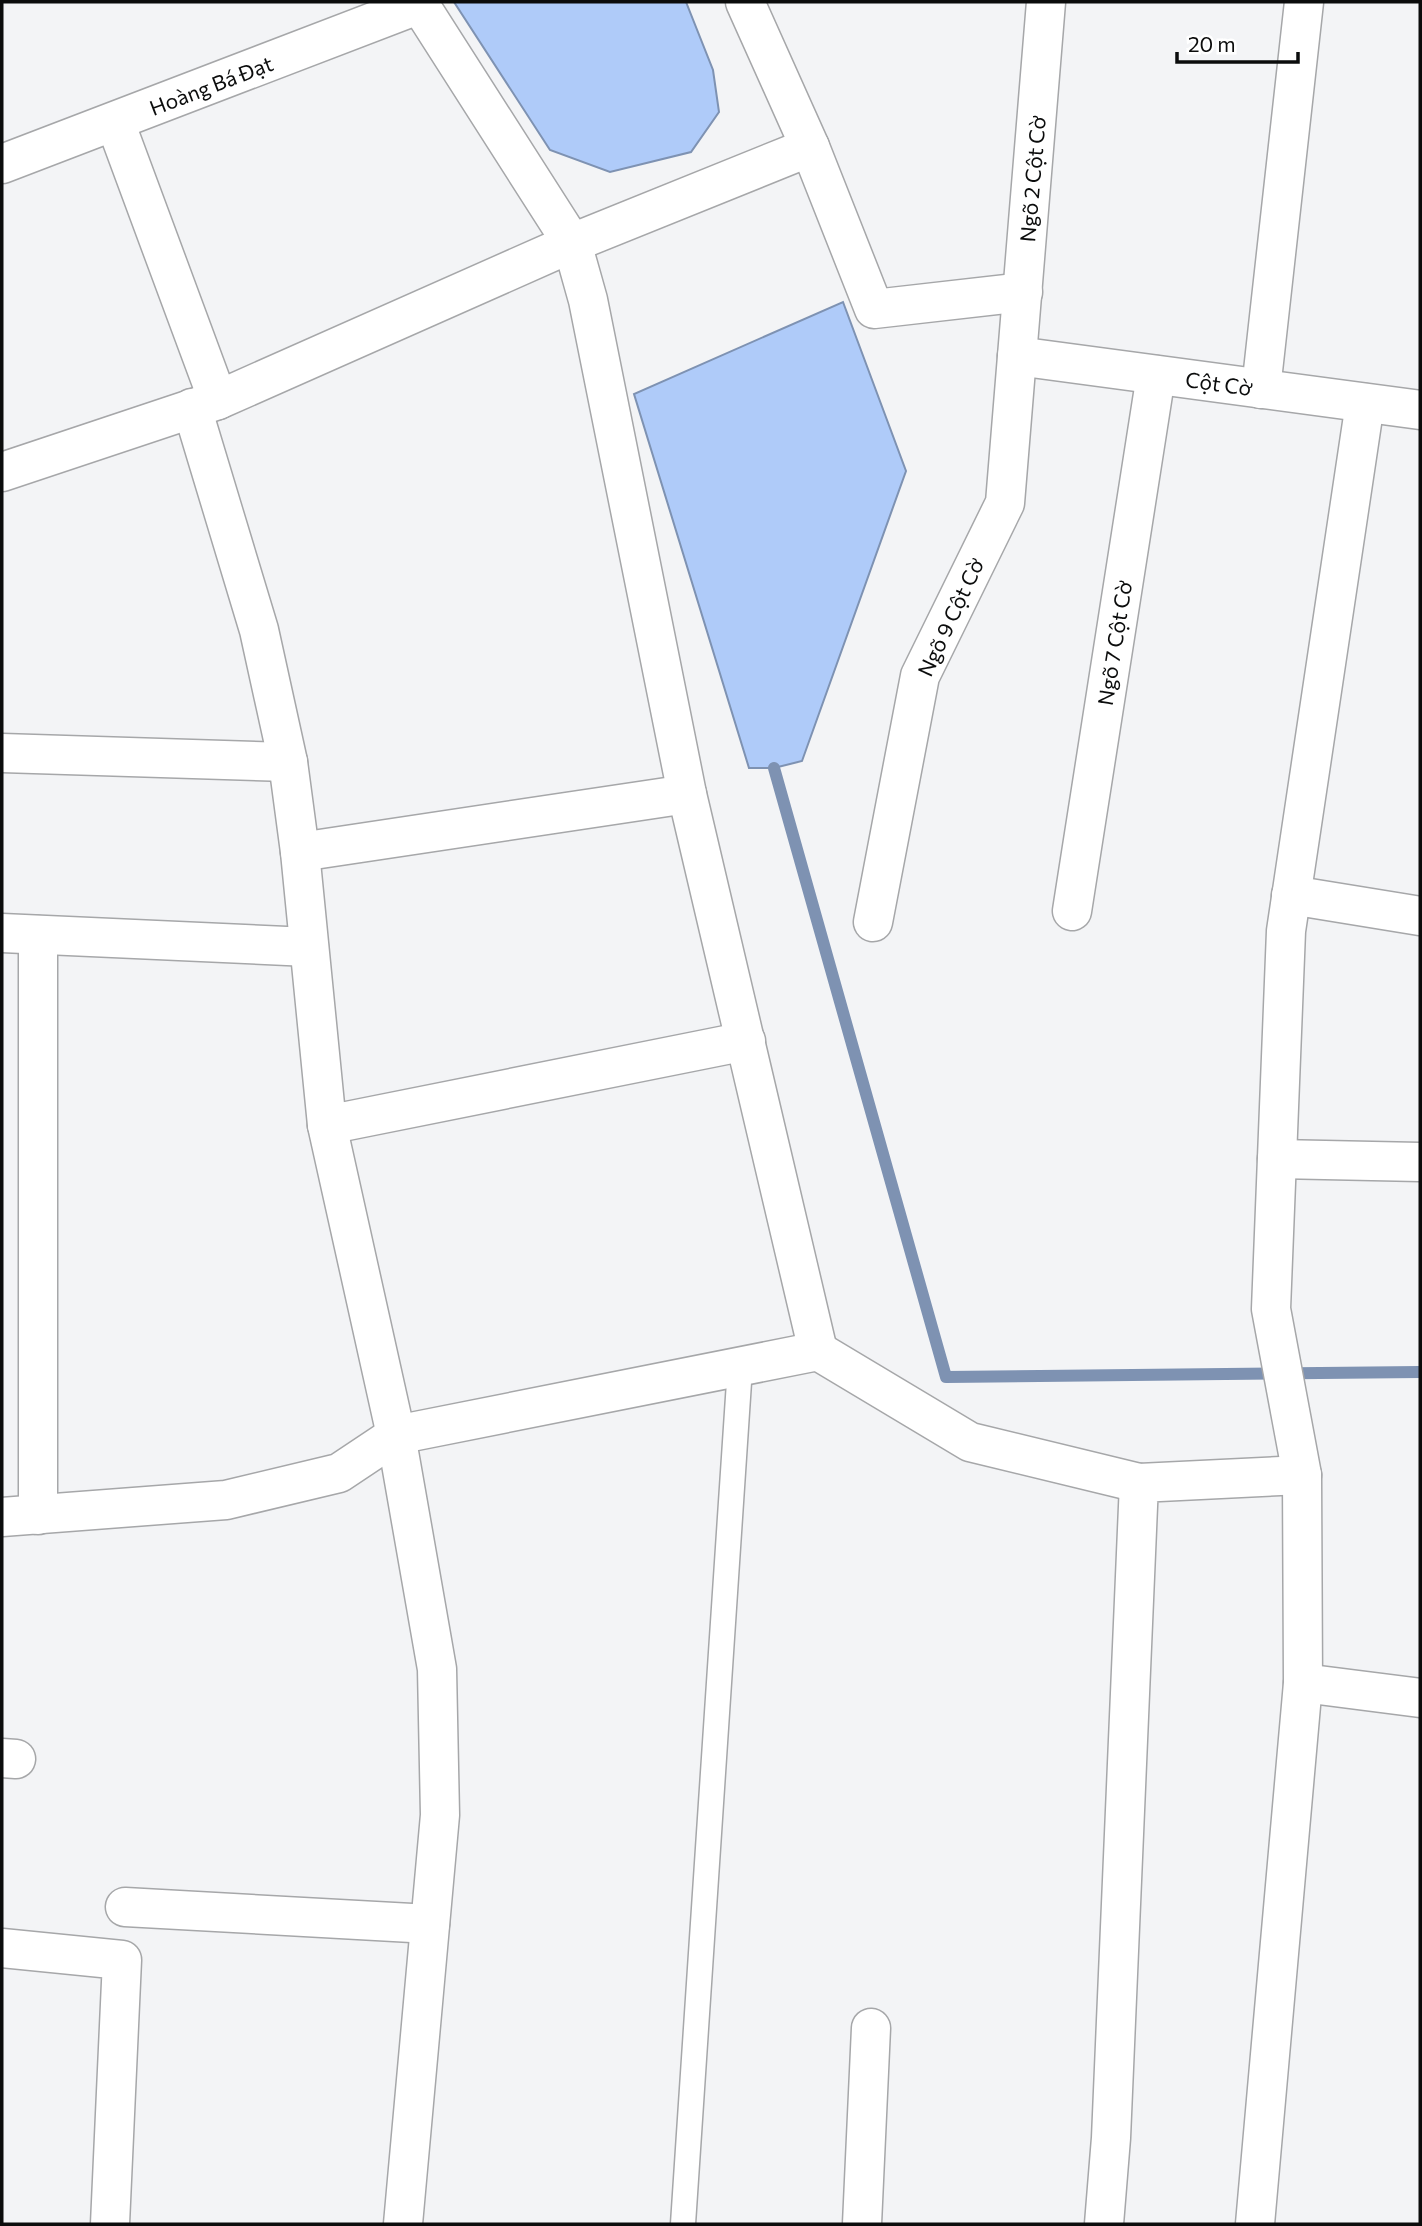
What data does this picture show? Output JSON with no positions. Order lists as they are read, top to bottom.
{
  "streets": {
    "street": [
      "Hoàng Bá Đạt",
      "Ngõ 2 Cột Cờ",
      "Cột Cờ",
      "Ngõ 9 Cột Cờ",
      "Ngõ 7 Cột Cờ"
    ]
  },
  "crossings": [
    ["Ngõ 2 Cột Cờ", "Cột Cờ"],
    ["Ngõ 2 Cột Cờ", "Ngõ 9 Cột Cờ"],
    ["Cột Cờ", "Ngõ 9 Cột Cờ"],
    ["Cột Cờ", "Ngõ 7 Cột Cờ"]
  ],
  "scale_bar": "20 m"
}
